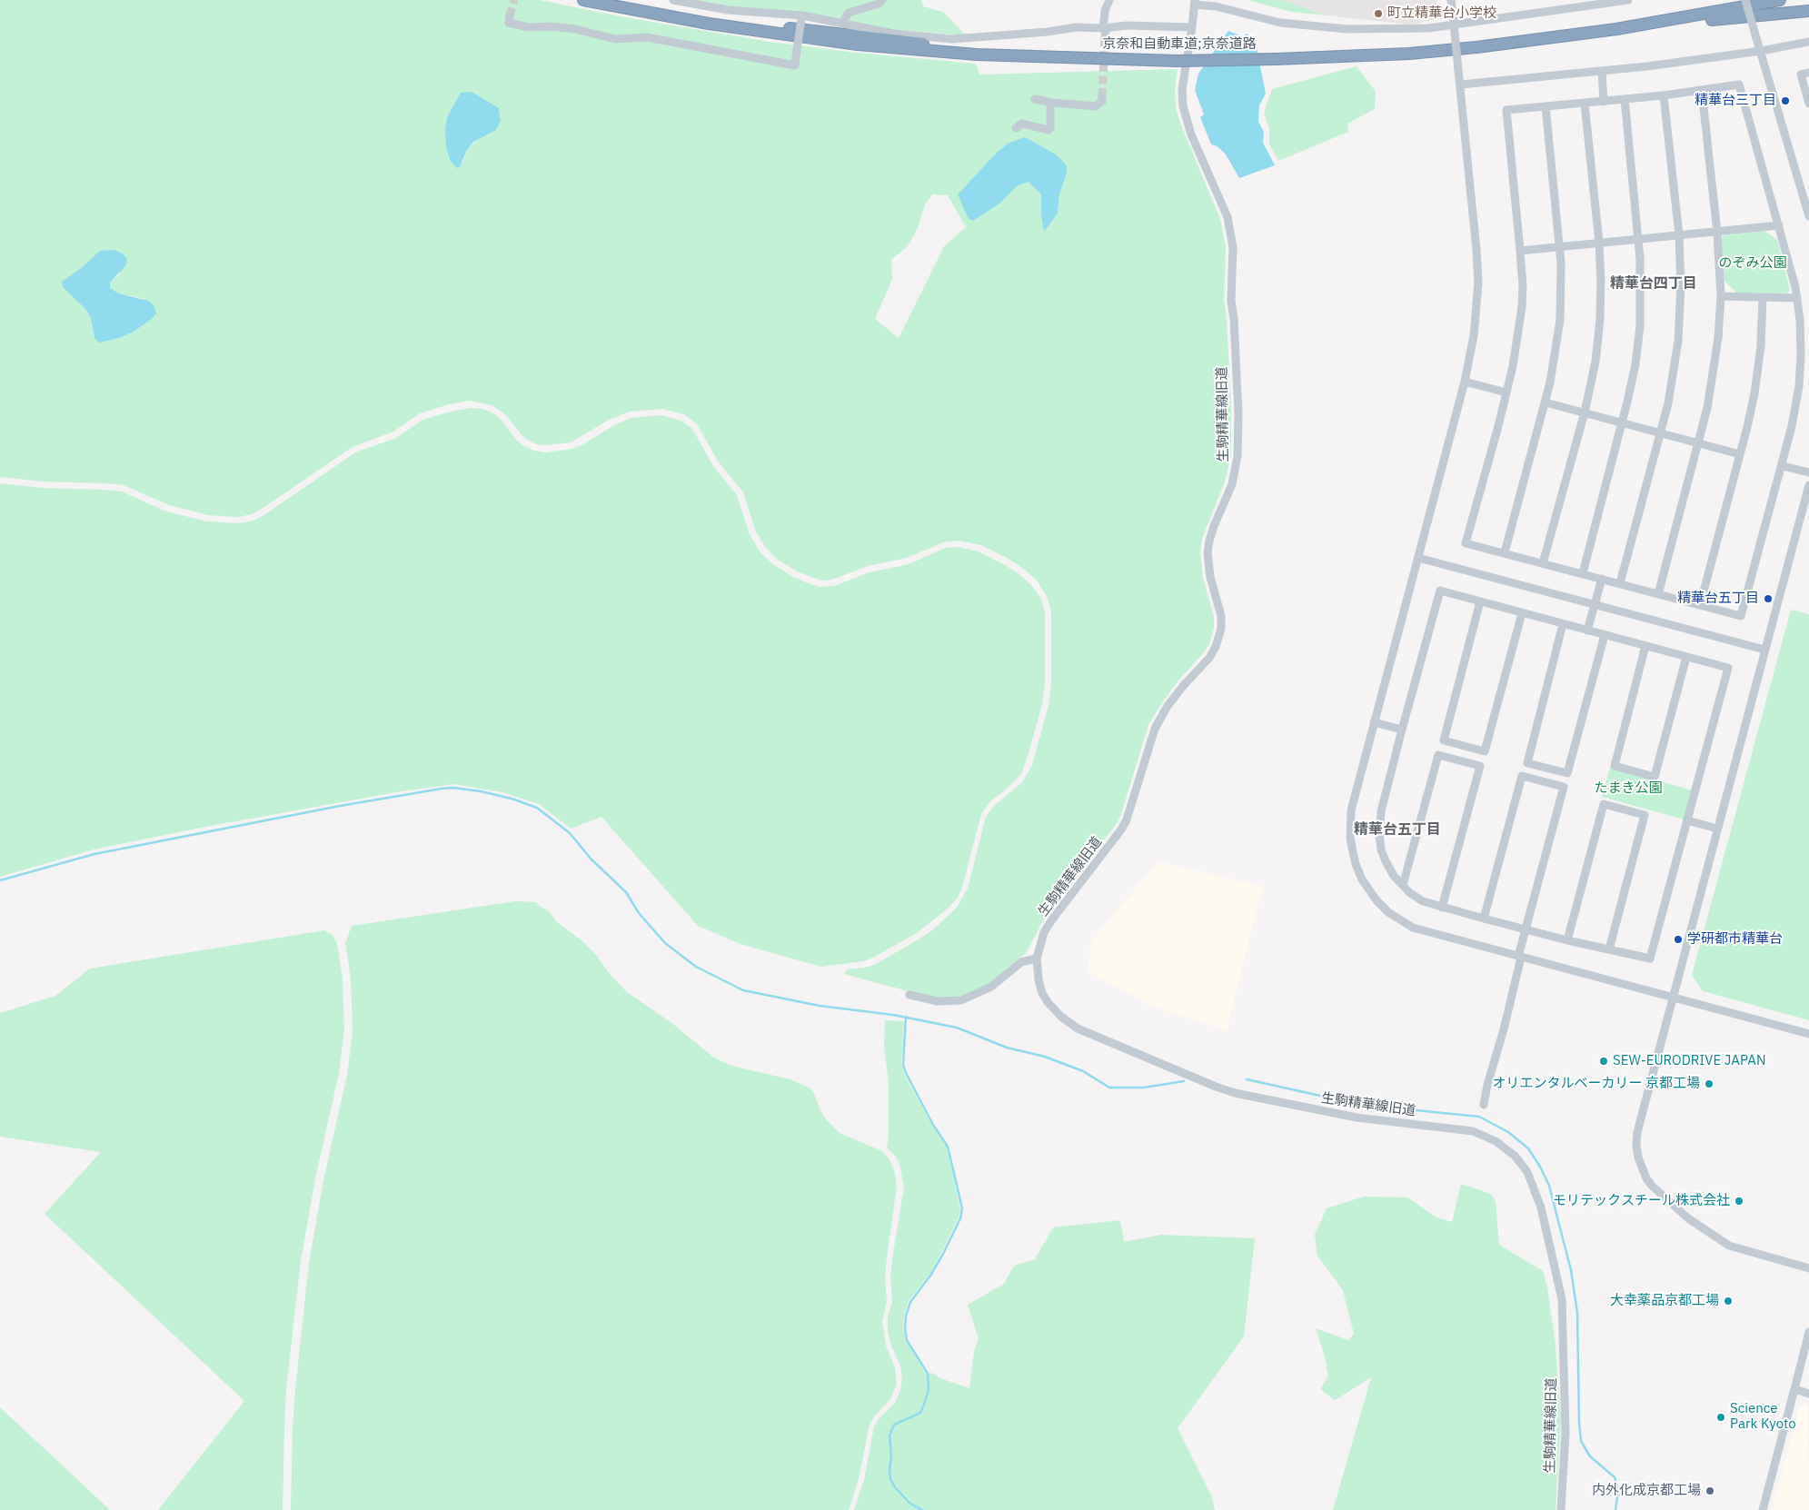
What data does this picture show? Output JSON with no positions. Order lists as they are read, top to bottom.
{
  "streets": {
    "highway": ["京奈和自動車道;京奈道路"],
    "street": ["生駒精華線旧道"]
  },
  "districts": ["精華台四丁目", "精華台五丁目"],
  "parks": ["のぞみ公園", "たまき公園"],
  "places": [
    "町立精華台小学校",
    "精華台三丁目",
    "精華台五丁目",
    "学研都市精華台",
    "SEW-EURODRIVE JAPAN",
    "オリエンタルベーカリー 京都工場",
    "モリテックスチール株式会社",
    "大幸薬品京都工場",
    "Science Park Kyoto",
    "内外化成京都工場"
  ]
}
